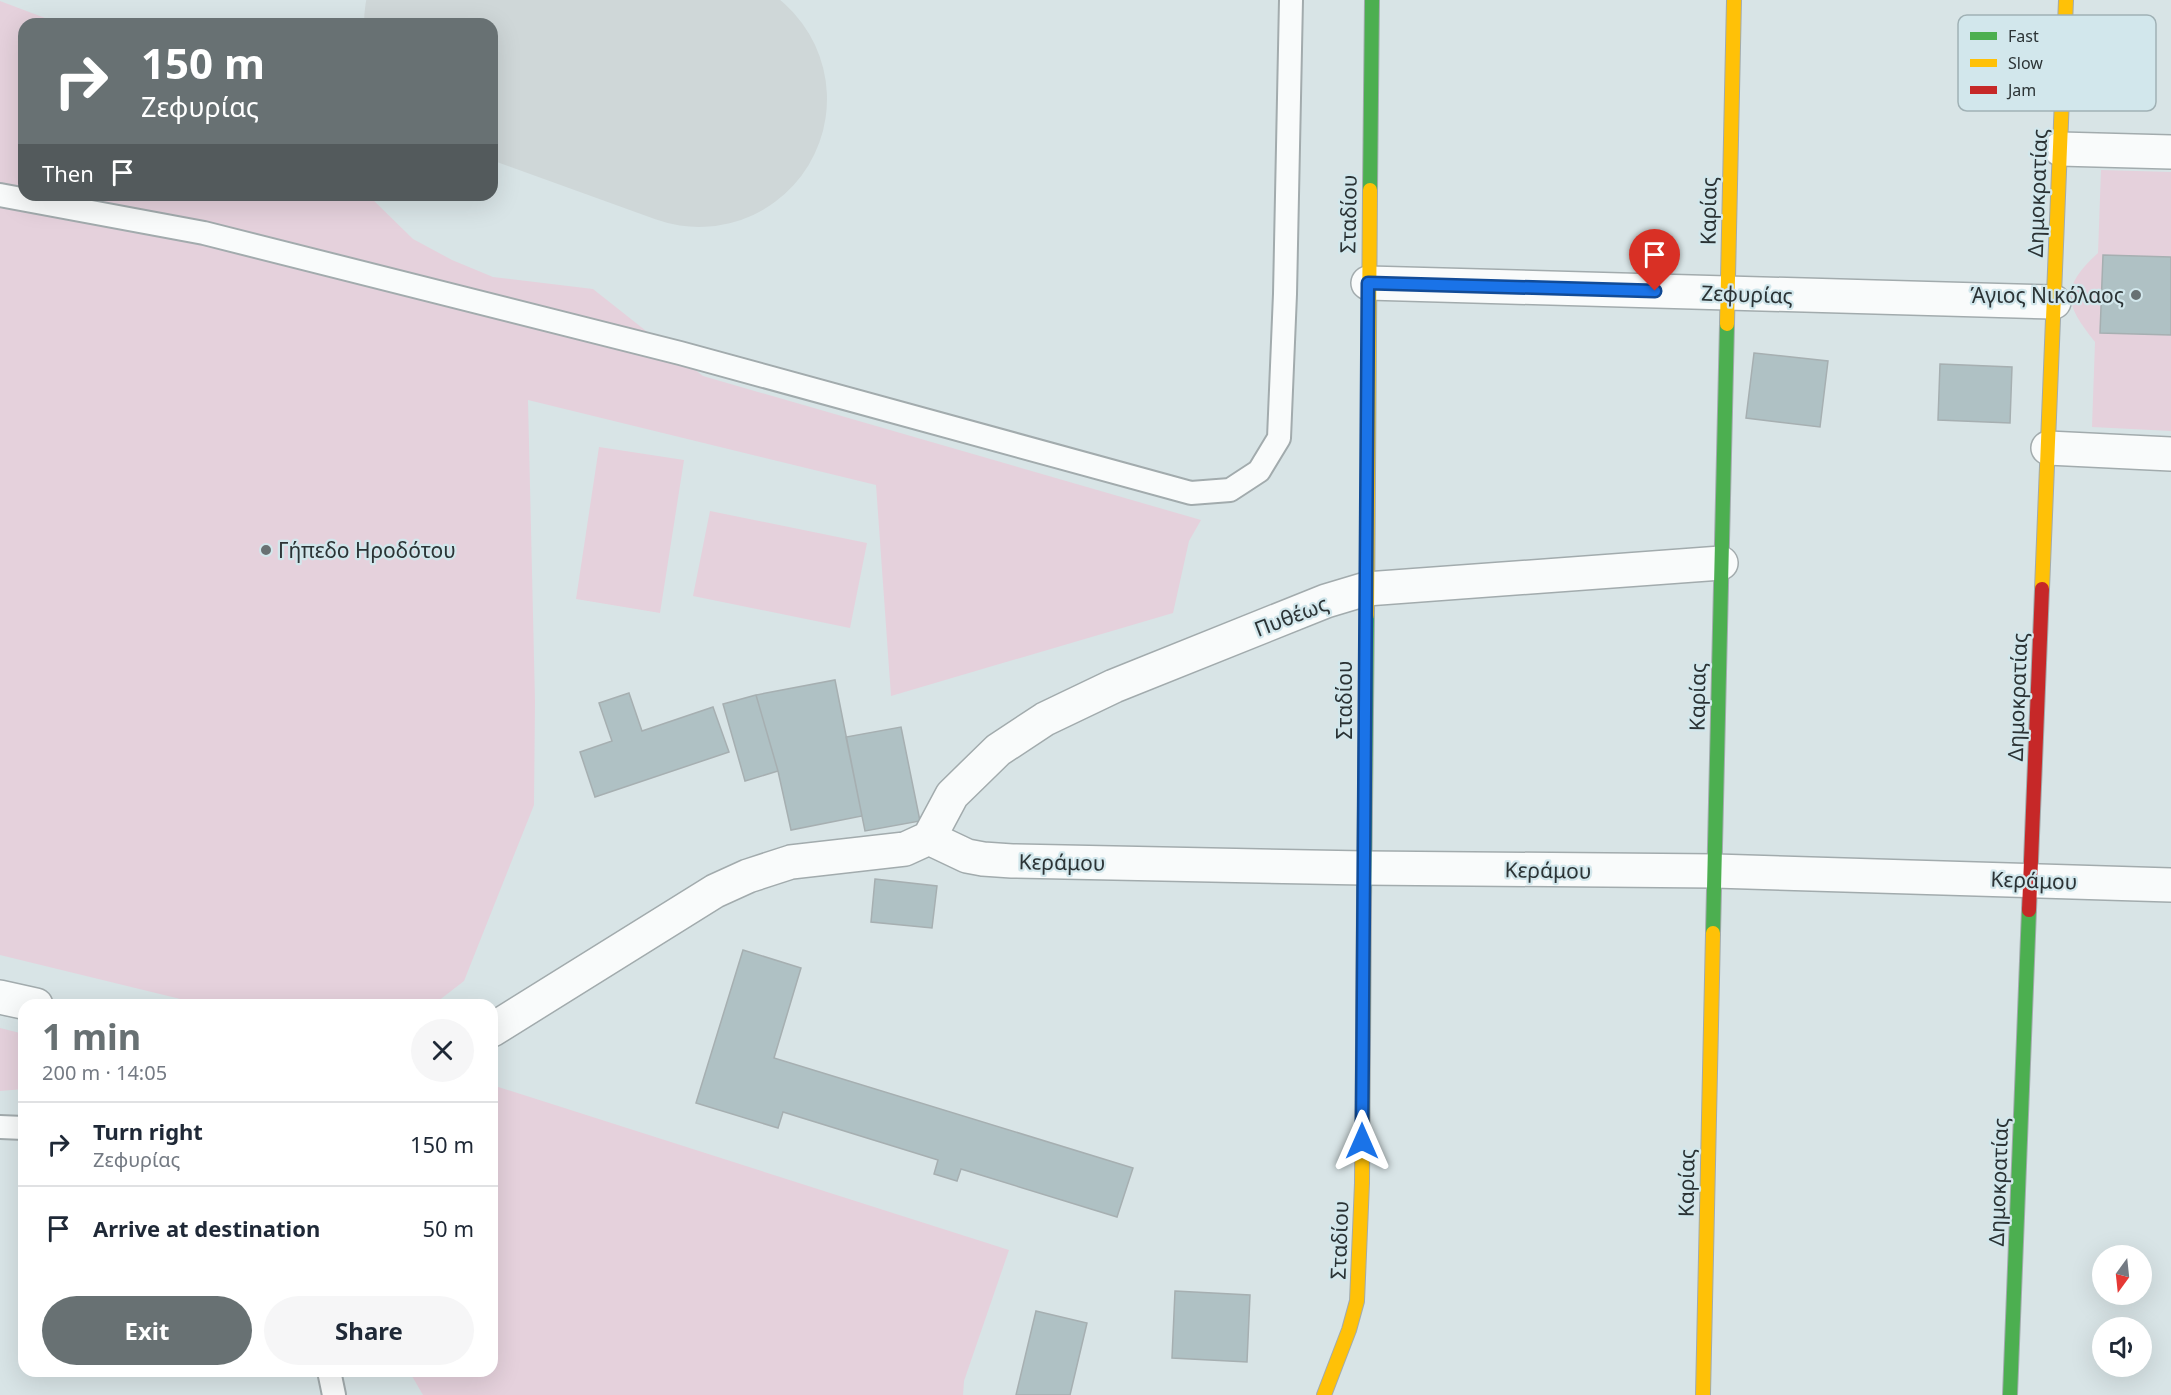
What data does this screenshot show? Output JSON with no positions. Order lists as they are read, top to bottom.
{
  "streets": {
    "street": [
      "Δημοκρατίας",
      "Καρίας",
      "Σταδίου",
      "Ζεφυρίας",
      "Πυθέως",
      "Κεράμου"
    ]
  },
  "crossings": [
    ["Δημοκρατίας", "Ζεφυρίας"],
    ["Δημοκρατίας", "Κεράμου"],
    ["Καρίας", "Ζεφυρίας"],
    ["Καρίας", "Πυθέως"],
    ["Καρίας", "Κεράμου"],
    ["Σταδίου", "Ζεφυρίας"],
    ["Σταδίου", "Πυθέως"],
    ["Σταδίου", "Κεράμου"],
    ["Πυθέως", "Κεράμου"]
  ],
  "places": ["Άγιος Νικόλαος", "Γήπεδο Ηροδότου"],
  "legend": ["Fast", "Slow", "Jam"],
  "north": "bottom",
  "page": {
    "turn": ["150 m", "Ζεφυρίας"],
    "then": "Then",
    "heading": ["1 min", "200 m · 14:05"],
    "list": [
      {
        "name": "Turn right",
        "note": "Ζεφυρίας",
        "value": "150 m"
      },
      {
        "name": "Arrive at destination",
        "value": "50 m"
      }
    ],
    "buttons": ["Exit", "Share"]
  }
}
